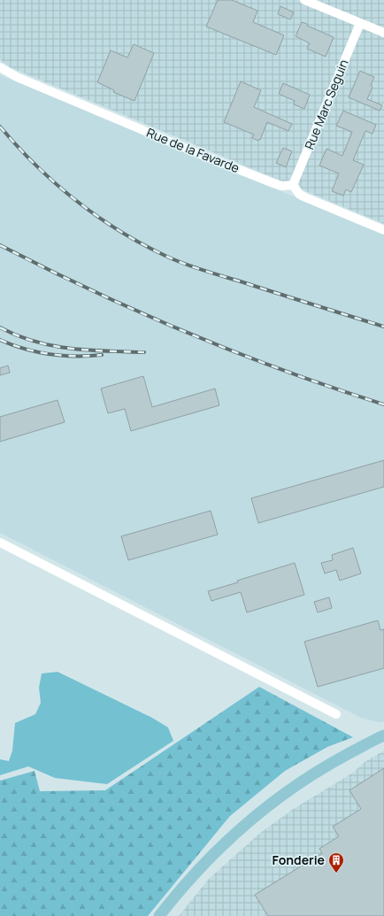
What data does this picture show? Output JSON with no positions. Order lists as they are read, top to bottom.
{
  "streets": {
    "street": ["Rue Marc Seguin", "Rue de la Favarde"]
  },
  "crossings": [
    ["Rue Marc Seguin", "Rue de la Favarde"]
  ],
  "places": {
    "building": ["Fonderie"]
  }
}
